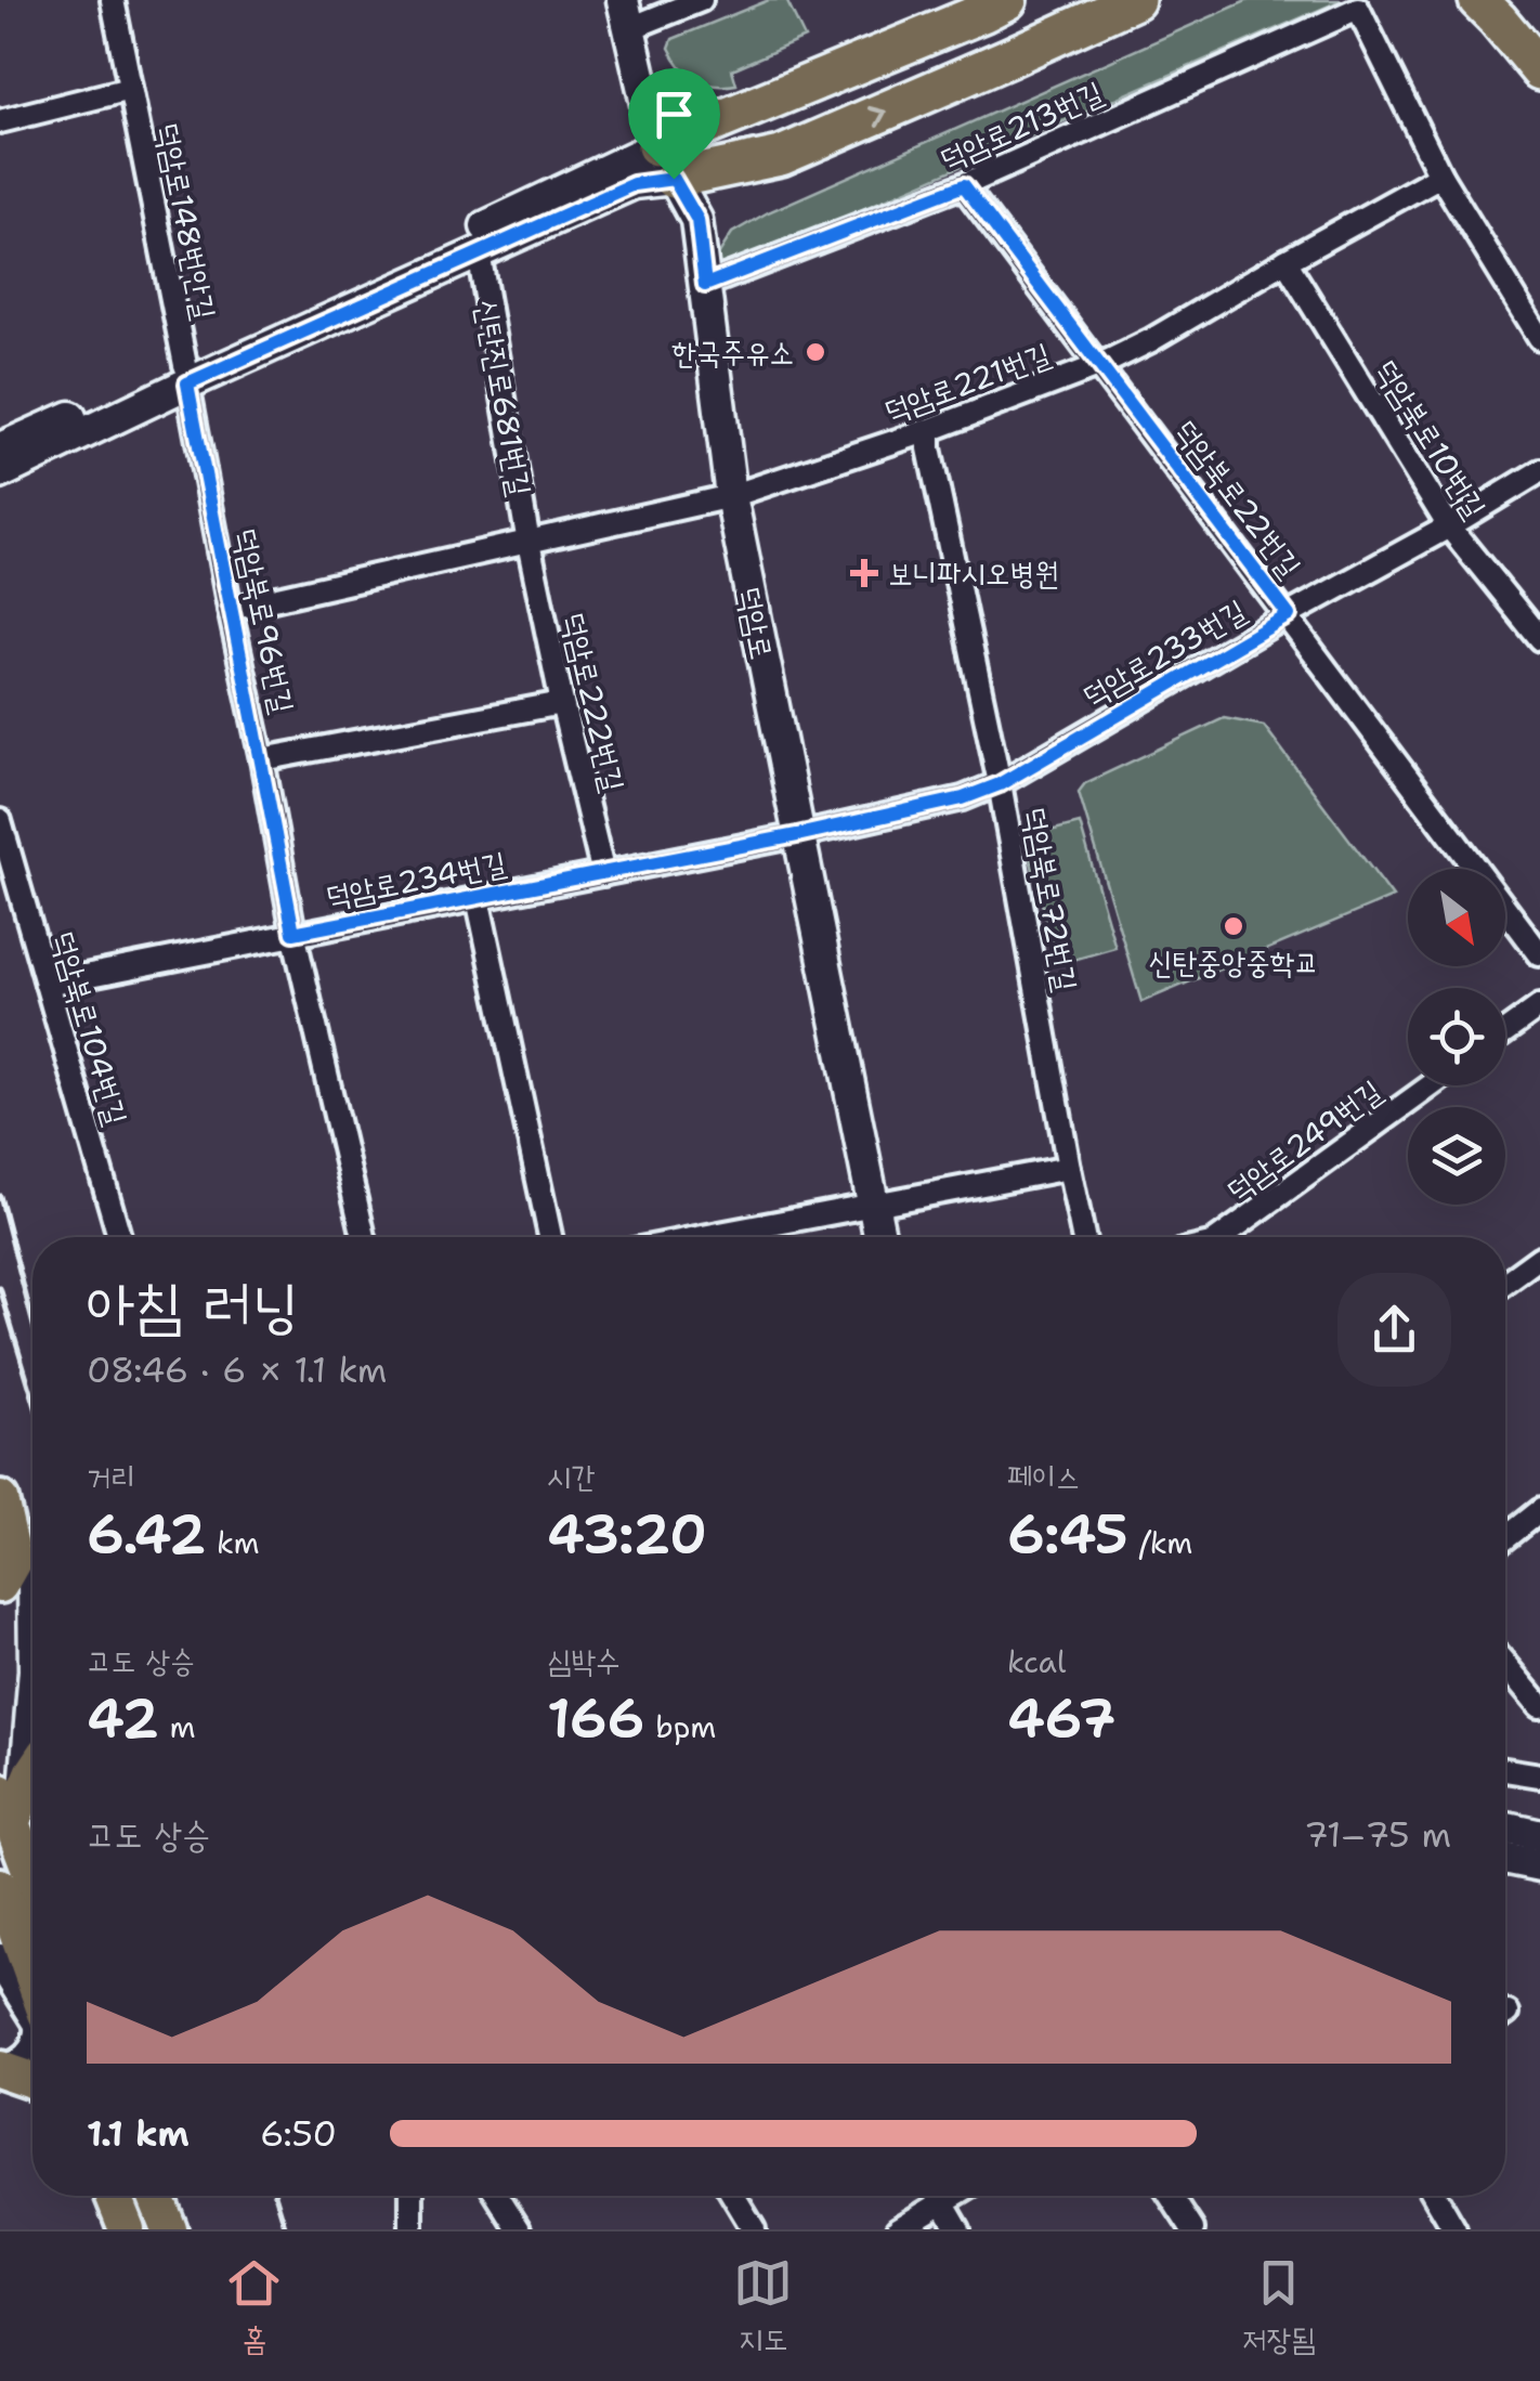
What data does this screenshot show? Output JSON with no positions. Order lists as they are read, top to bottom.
{
  "streets": {
    "street": [
      "덕암로213번길",
      "덕암로148번안길",
      "덕암로221번길",
      "신탄진로681번길",
      "덕암북로10번길",
      "덕암북로22번길",
      "덕암북로96번길",
      "덕암로",
      "덕암로233번길",
      "덕암로222번길",
      "덕암로234번길",
      "덕암북로72번길",
      "덕암북로104번길",
      "덕암로249번길"
    ]
  },
  "crossings": [
    ["덕암로213번길", "덕암로221번길"],
    ["덕암로213번길", "덕암북로22번길"],
    ["덕암로213번길", "덕암로"],
    ["덕암로148번안길", "신탄진로681번길"],
    ["덕암로148번안길", "덕암북로96번길"],
    ["덕암로221번길", "덕암북로10번길"],
    ["덕암로221번길", "덕암북로22번길"],
    ["덕암로221번길", "덕암로"],
    ["덕암로221번길", "덕암북로72번길"],
    ["신탄진로681번길", "덕암북로96번길"],
    ["신탄진로681번길", "덕암로"],
    ["신탄진로681번길", "덕암로222번길"],
    ["덕암북로10번길", "덕암로233번길"],
    ["덕암북로22번길", "덕암로233번길"],
    ["덕암북로96번길", "덕암로234번길"],
    ["덕암로", "덕암로233번길"],
    ["덕암로", "덕암로234번길"],
    ["덕암로233번길", "덕암로234번길"],
    ["덕암로233번길", "덕암북로72번길"],
    ["덕암로222번길", "덕암로234번길"],
    ["덕암로234번길", "덕암북로104번길"]
  ],
  "places": {
    "other": ["한국주유소", "신탄중앙중학교"],
    "health": ["보니파시오병원"]
  },
  "north": "bottom right",
  "page": {
    "heading": ["아침 러닝", "08:46 · 6 × 1.1 km"],
    "stats": [
      ["거리", "6.42 km"],
      ["시간", "43:20"],
      ["페이스", "6:45 /km"],
      ["고도 상승", "42 m"],
      ["심박수", "166 bpm"],
      ["kcal", "467"]
    ],
    "chart": ["고도 상승", "71–75 m"],
    "list": [
      {
        "name": "1.1 km",
        "note": "6:50"
      }
    ],
    "tabs": ["홈", "지도", "저장됨"]
  }
}
